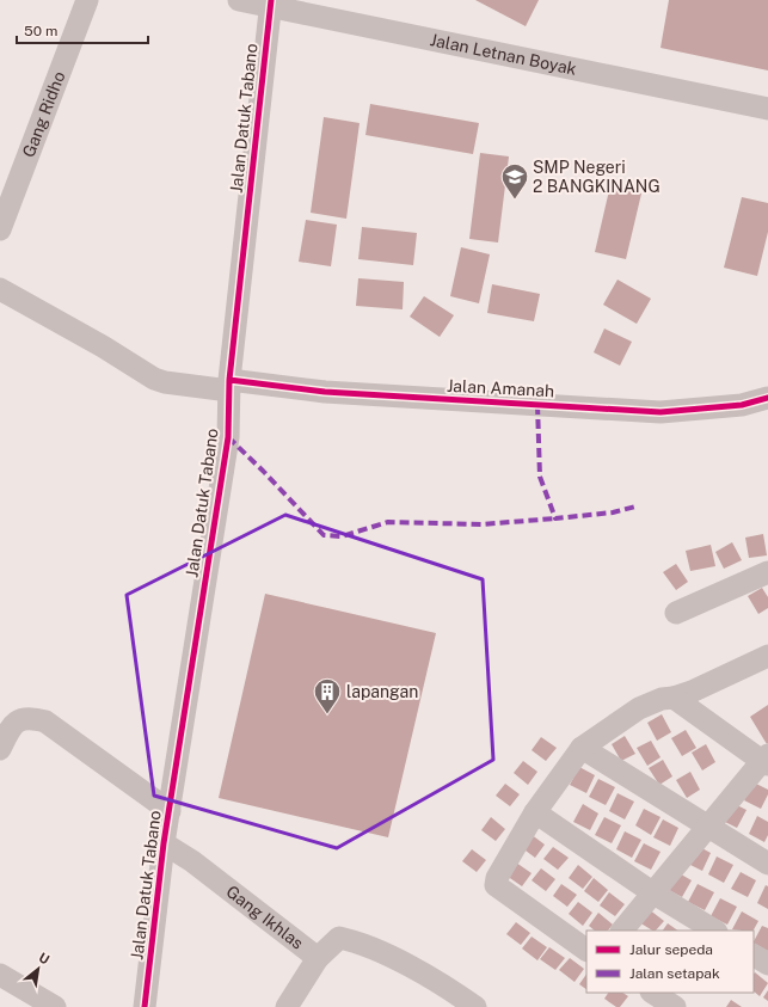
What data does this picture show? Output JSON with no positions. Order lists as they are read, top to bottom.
{
  "streets": {
    "street": [
      "Jalan Letnan Boyak",
      "Gang Ridho",
      "Jalan Datuk Tabano",
      "Jalan Amanah",
      "Gang Ikhlas"
    ]
  },
  "crossings": [
    ["Jalan Letnan Boyak", "Jalan Datuk Tabano"],
    ["Jalan Datuk Tabano", "Jalan Amanah"],
    ["Jalan Datuk Tabano", "Gang Ikhlas"]
  ],
  "places": {
    "school or university": ["SMP Negeri 2 BANGKINANG"],
    "building": ["lapangan"]
  },
  "legend": ["Jalur sepeda", "Jalan setapak"],
  "scale_bar": "50 m",
  "north": "top right"
}
